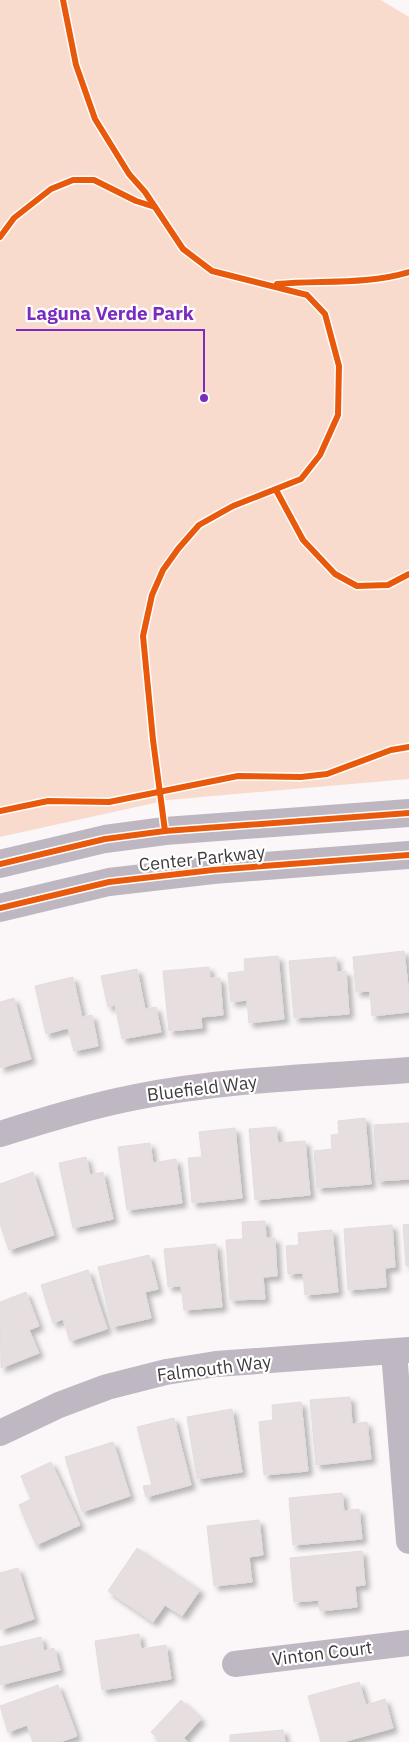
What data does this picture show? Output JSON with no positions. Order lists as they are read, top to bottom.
{
  "streets": {
    "main road": ["Center Parkway"],
    "street": ["Bluefield Way", "Falmouth Way", "Vinton Court"]
  },
  "places": ["Laguna Verde Park"]
}
